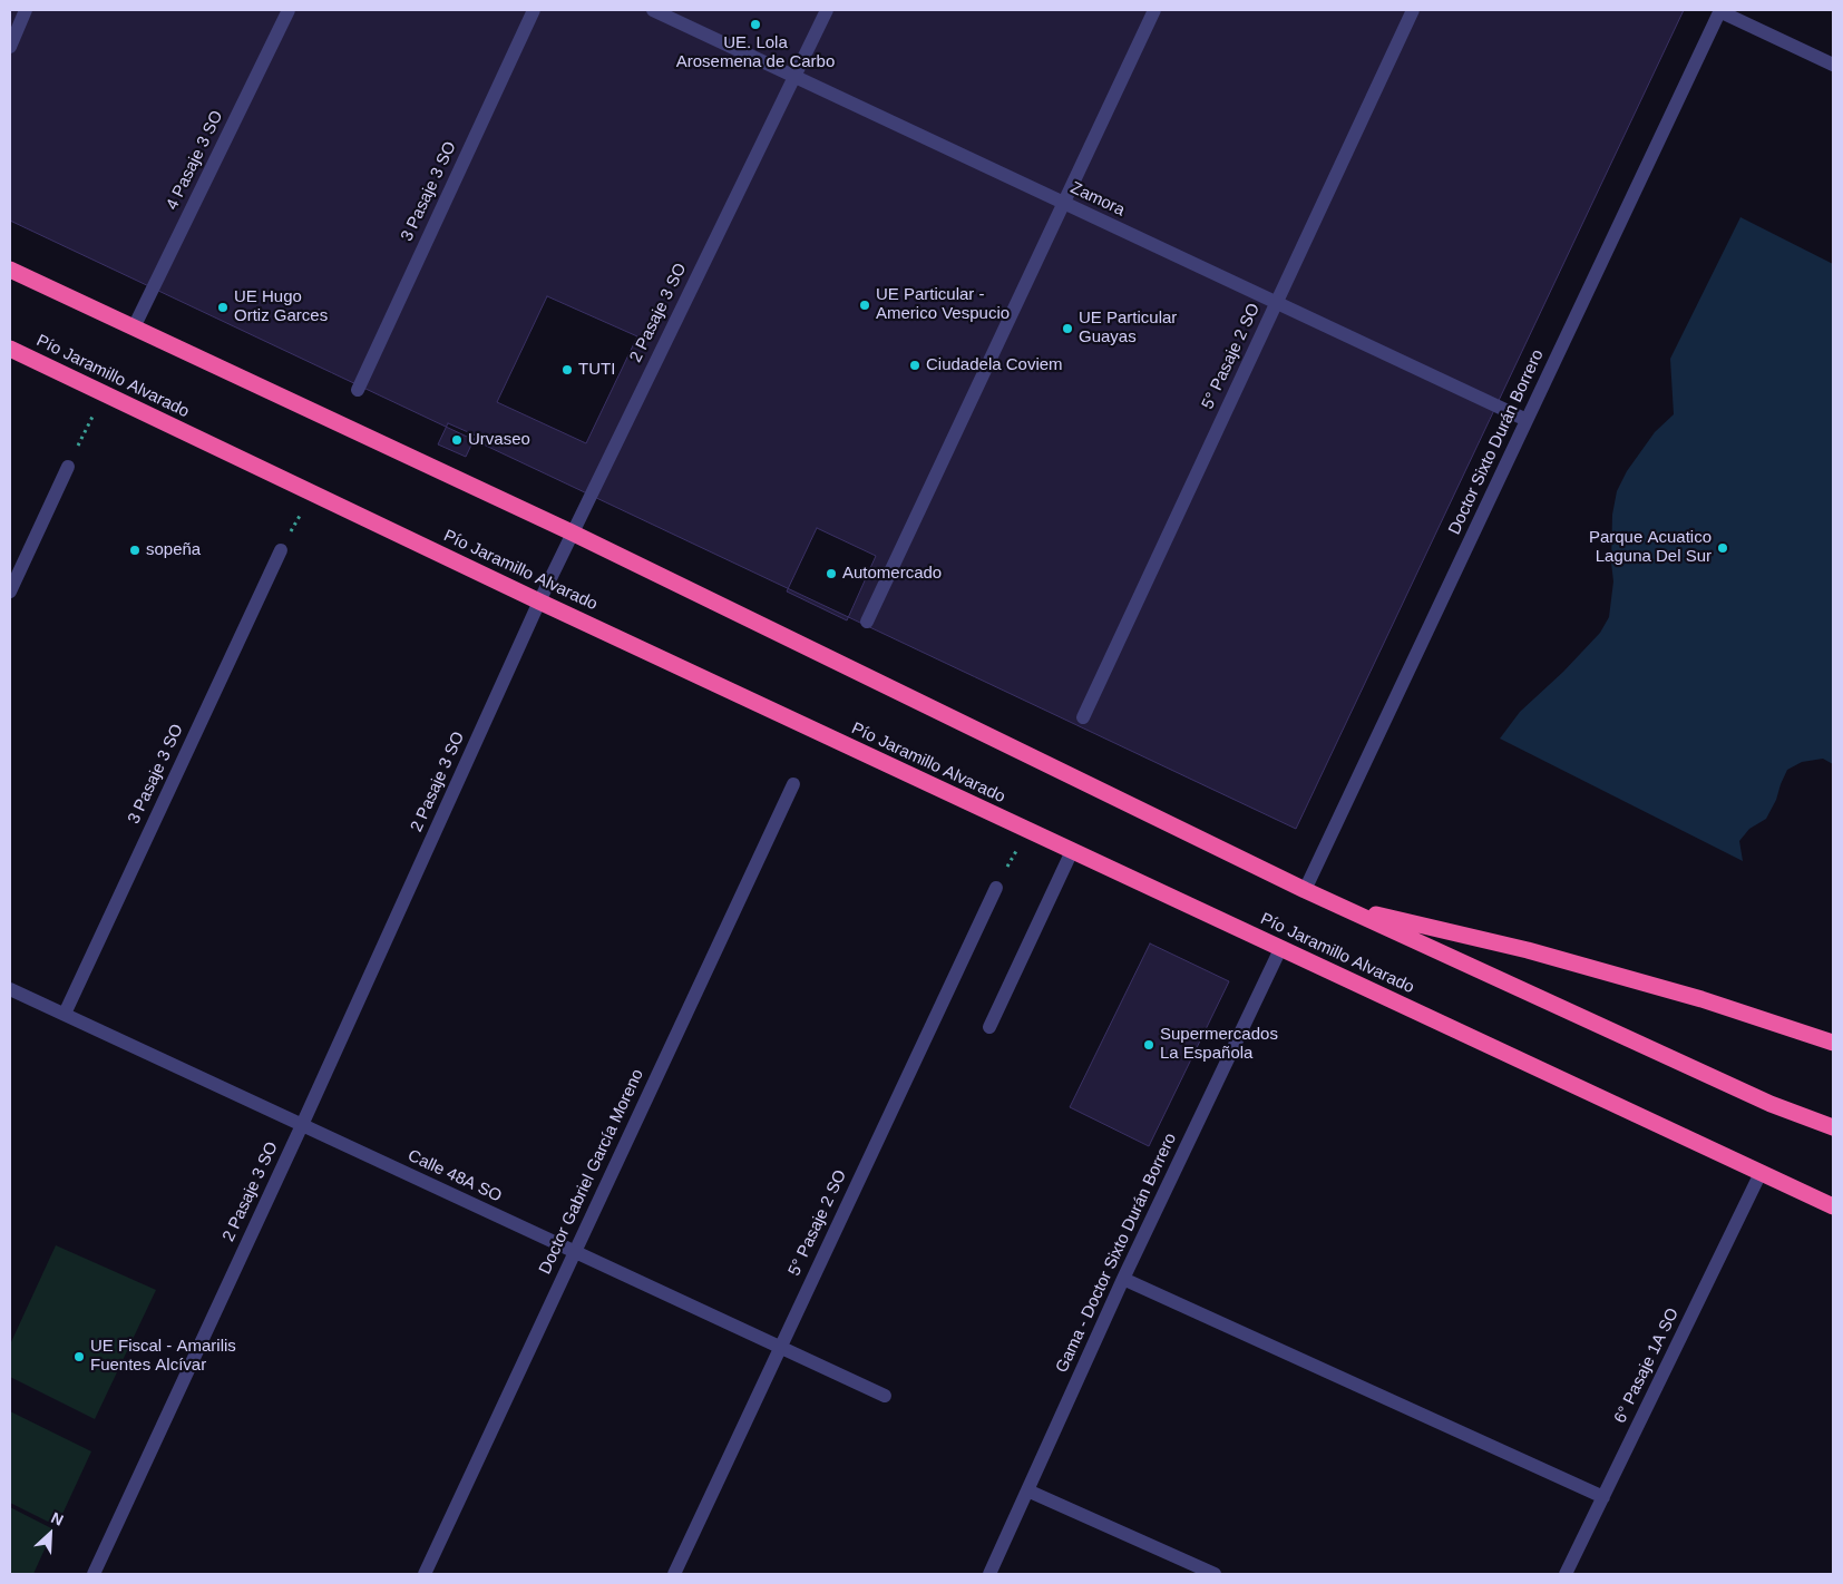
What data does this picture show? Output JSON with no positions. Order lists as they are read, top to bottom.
{
  "streets": {
    "highway": ["Pío Jaramillo Alvarado"],
    "street": [
      "4 Pasaje 3 SO",
      "3 Pasaje 3 SO",
      "Zamora",
      "2 Pasaje 3 SO",
      "5° Pasaje 2 SO",
      "Doctor Sixto Durán Borrero",
      "Doctor Gabriel García Moreno",
      "Calle 48A SO",
      "Gama - Doctor Sixto Durán Borrero",
      "6° Pasaje 1A SO"
    ]
  },
  "crossings": [
    ["3 Pasaje 3 SO", "Calle 48A SO"],
    ["Zamora", "2 Pasaje 3 SO"],
    ["Zamora", "5° Pasaje 2 SO"],
    ["Zamora", "Doctor Sixto Durán Borrero"],
    ["2 Pasaje 3 SO", "Pío Jaramillo Alvarado"],
    ["2 Pasaje 3 SO", "Calle 48A SO"],
    ["5° Pasaje 2 SO", "Calle 48A SO"],
    ["Pío Jaramillo Alvarado", "Gama - Doctor Sixto Durán Borrero"],
    ["Pío Jaramillo Alvarado", "6° Pasaje 1A SO"],
    ["Doctor Gabriel García Moreno", "Calle 48A SO"]
  ],
  "places": [
    "UE. Lola Arosemena de Carbo",
    "UE Particular - Americo Vespucio",
    "UE Hugo Ortiz Garces",
    "UE Particular Guayas",
    "Ciudadela Coviem",
    "TUTI",
    "Urvaseo",
    "Parque Acuatico Laguna Del Sur",
    "sopeña",
    "Automercado",
    "Supermercados La Española",
    "UE Fiscal - Amarilis Fuentes Alcívar"
  ],
  "north": "top right"
}
